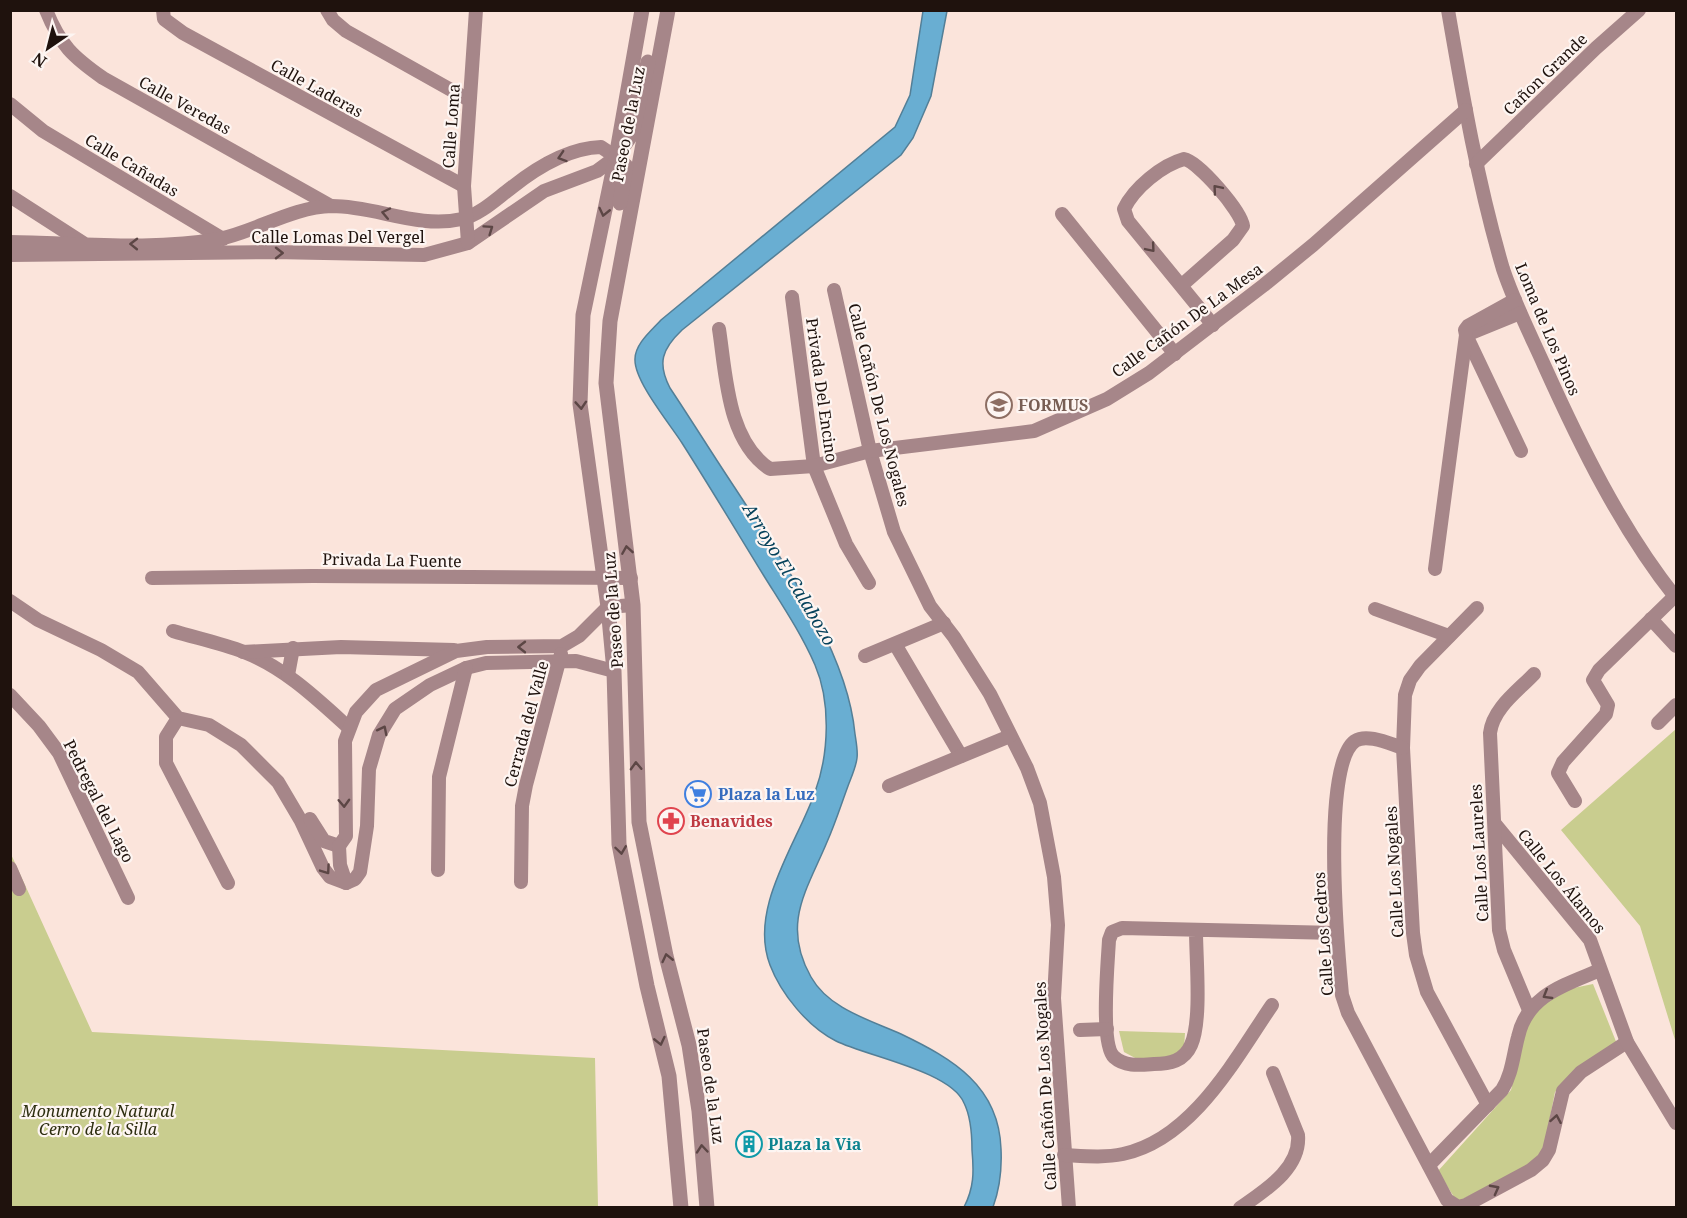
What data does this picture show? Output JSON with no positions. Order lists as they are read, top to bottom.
{
  "streets": {
    "street": [
      "Cañon Grande",
      "Calle Laderas",
      "Calle Veredas",
      "Paseo de la Luz",
      "Calle Loma",
      "Calle Cañadas",
      "Calle Lomas Del Vergel",
      "Calle Cañón De La Mesa",
      "Loma de Los Pinos",
      "Privada Del Encino",
      "Calle Cañón De Los Nogales",
      "Privada La Fuente",
      "Cerrada del Valle",
      "Pedregal del Lago",
      "Calle Los Laureles",
      "Calle Los Nogales",
      "Calle Los Álamos",
      "Calle Los Cedros"
    ]
  },
  "crossings": [
    ["Cañon Grande", "Loma de Los Pinos"],
    ["Calle Laderas", "Calle Loma"],
    ["Calle Veredas", "Calle Lomas Del Vergel"],
    ["Paseo de la Luz", "Calle Lomas Del Vergel"],
    ["Paseo de la Luz", "Privada La Fuente"],
    ["Calle Loma", "Calle Lomas Del Vergel"],
    ["Calle Cañadas", "Calle Lomas Del Vergel"],
    ["Calle Cañón De La Mesa", "Loma de Los Pinos"],
    ["Calle Cañón De La Mesa", "Privada Del Encino"],
    ["Calle Cañón De La Mesa", "Calle Cañón De Los Nogales"],
    ["Calle Los Laureles", "Calle Los Álamos"],
    ["Calle Los Nogales", "Calle Los Cedros"]
  ],
  "water": ["Arroyo El Calabozo"],
  "parks": ["Monumento Natural Cerro de la Silla"],
  "places": {
    "school or university": ["FORMUS"],
    "supermarket": ["Plaza la Luz"],
    "pharmacy": ["Benavides"],
    "building": ["Plaza la Via"]
  },
  "north": "bottom left"
}
